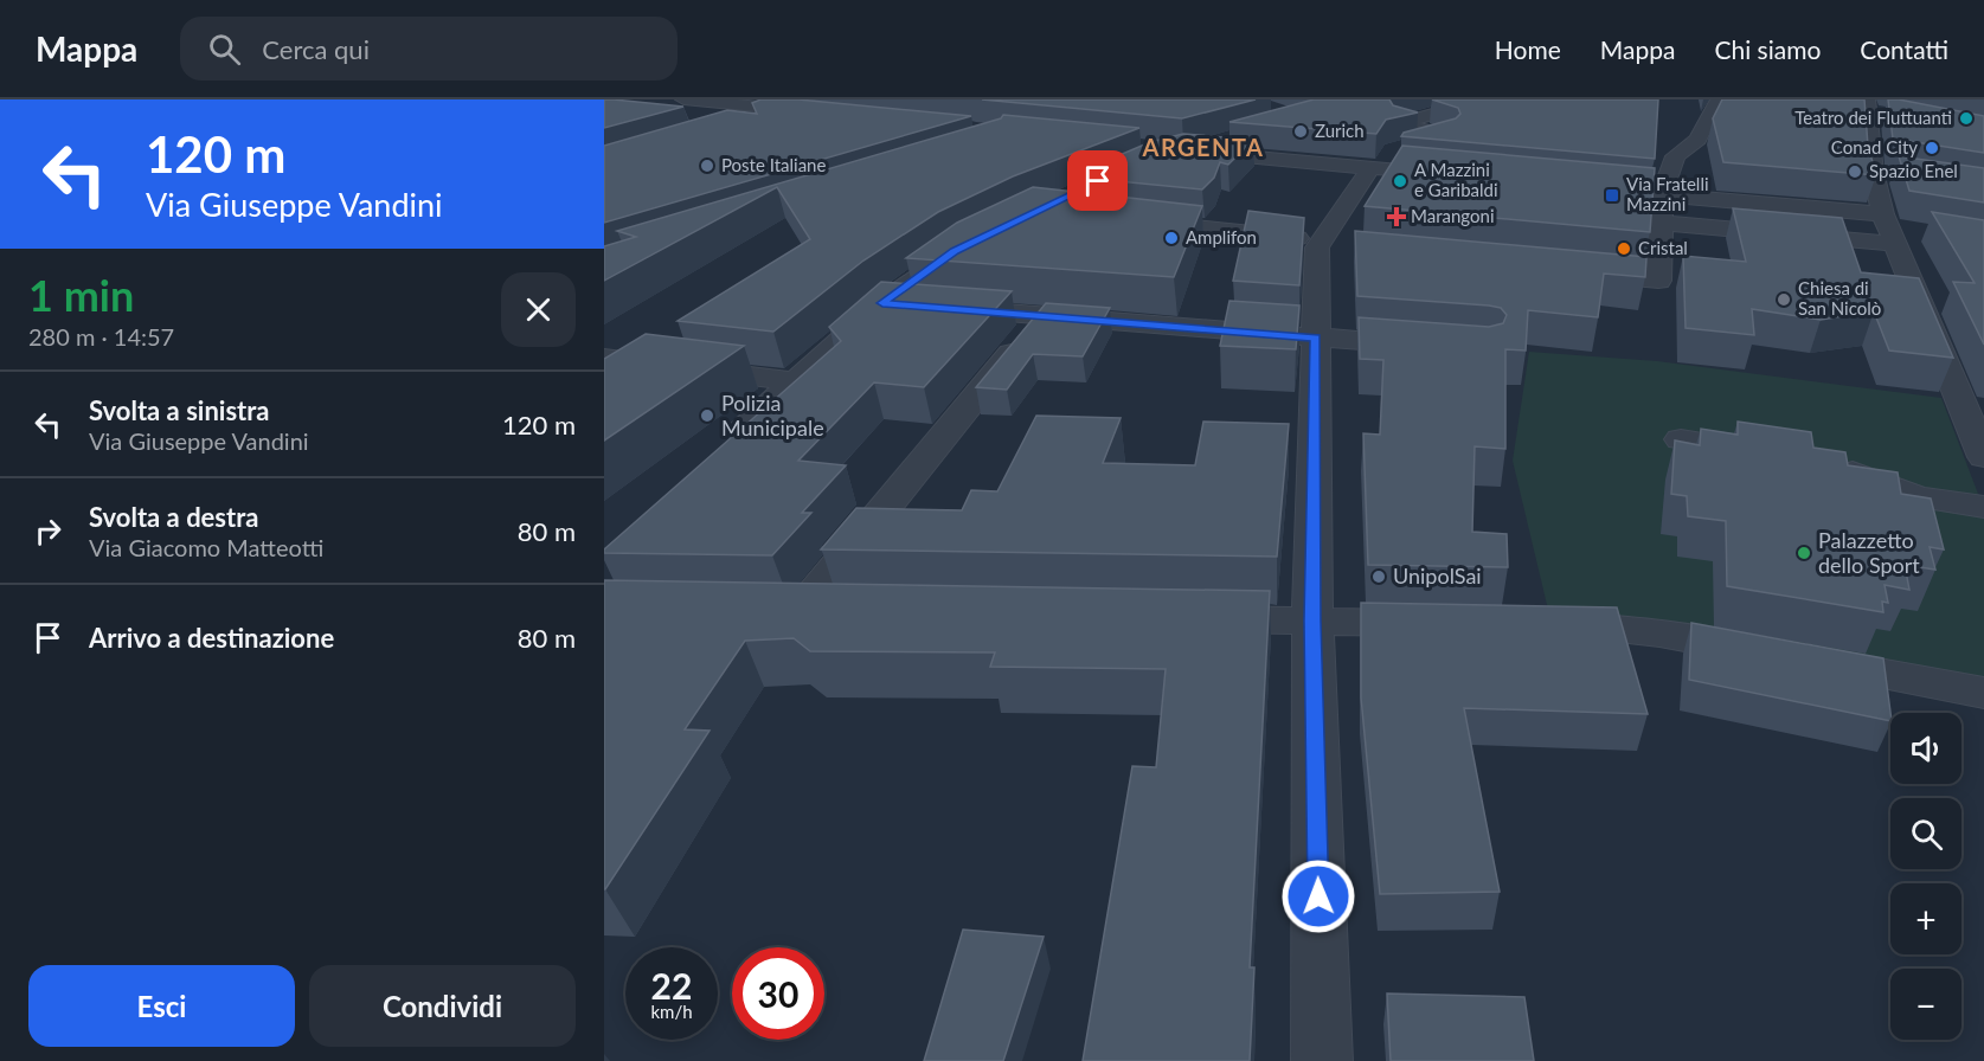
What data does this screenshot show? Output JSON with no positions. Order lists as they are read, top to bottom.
{
  "districts": ["ARGENTA"],
  "places": {
    "other": [
      "Teatro dei Fluttuanti",
      "Zurich",
      "Conad City",
      "Poste Italiane",
      "Spazio Enel",
      "A Mazzini e Garibaldi",
      "Amplifon",
      "Cristal",
      "Chiesa di San Nicolò",
      "Polizia Municipale",
      "Palazzetto dello Sport",
      "UnipolSai"
    ],
    "transit": ["Via Fratelli Mazzini"],
    "health": ["Marangoni"]
  },
  "page": {
    "header": "Mappa",
    "search": "Cerca qui",
    "nav": [
      "Home",
      "Mappa",
      "Chi siamo",
      "Contatti"
    ],
    "turn": ["120 m", "Via Giuseppe Vandini"],
    "heading": ["1 min", "280 m · 14:57"],
    "list": [
      {
        "name": "Svolta a sinistra",
        "note": "Via Giuseppe Vandini",
        "value": "120 m"
      },
      {
        "name": "Svolta a destra",
        "note": "Via Giacomo Matteotti",
        "value": "80 m"
      },
      {
        "name": "Arrivo a destinazione",
        "value": "80 m"
      }
    ],
    "map_buttons": ["+", "−"],
    "speed": "22 km/h",
    "limit": "30",
    "buttons": ["Esci", "Condividi"]
  }
}
